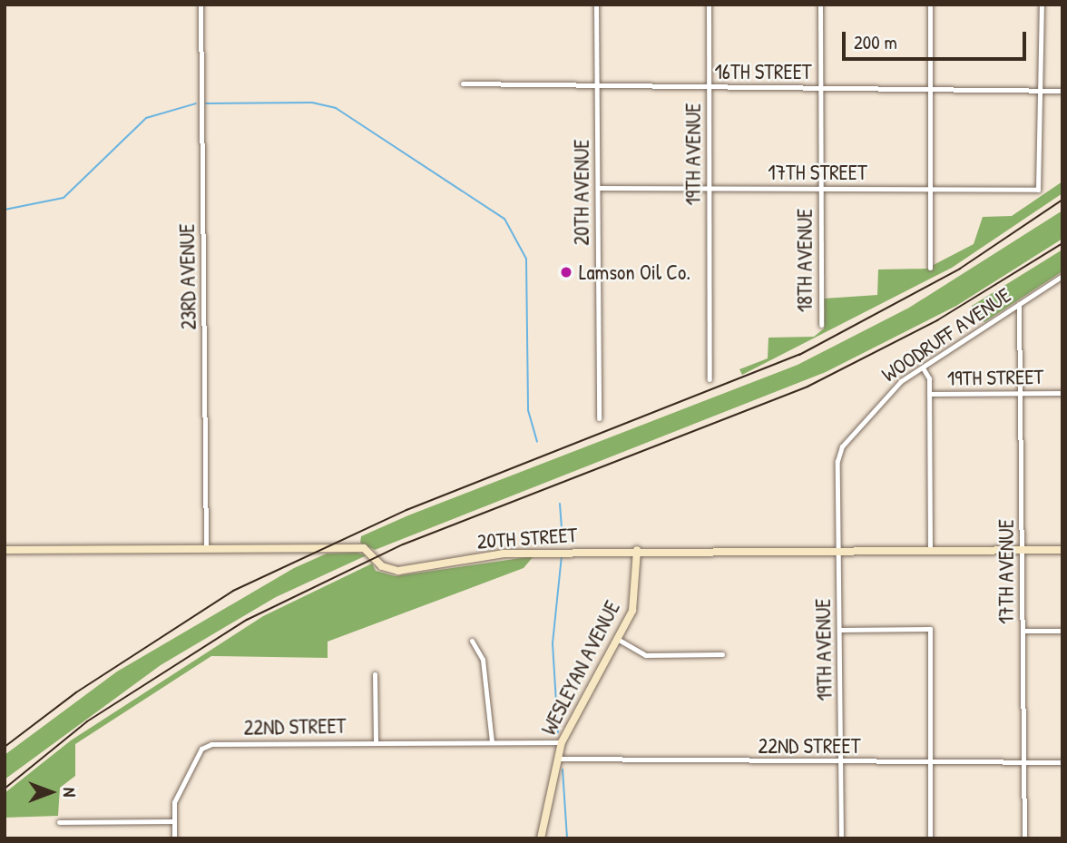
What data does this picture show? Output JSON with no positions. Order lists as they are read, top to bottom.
{
  "streets": {
    "street": [
      "16TH STREET",
      "19TH AVENUE",
      "17TH STREET",
      "20TH AVENUE",
      "18TH AVENUE",
      "23RD AVENUE",
      "WOODRUFF AVENUE",
      "19TH STREET",
      "20TH STREET",
      "17TH AVENUE",
      "WESLEYAN AVENUE",
      "22ND STREET"
    ]
  },
  "crossings": [
    ["16TH STREET", "19TH AVENUE"],
    ["16TH STREET", "17TH STREET"],
    ["16TH STREET", "20TH AVENUE"],
    ["16TH STREET", "18TH AVENUE"],
    ["19TH AVENUE", "17TH STREET"],
    ["19TH AVENUE", "WOODRUFF AVENUE"],
    ["19TH AVENUE", "20TH STREET"],
    ["19TH AVENUE", "22ND STREET"],
    ["17TH STREET", "20TH AVENUE"],
    ["17TH STREET", "18TH AVENUE"],
    ["23RD AVENUE", "20TH STREET"],
    ["WOODRUFF AVENUE", "17TH AVENUE"],
    ["19TH STREET", "17TH AVENUE"],
    ["20TH STREET", "17TH AVENUE"],
    ["20TH STREET", "WESLEYAN AVENUE"],
    ["17TH AVENUE", "22ND STREET"],
    ["WESLEYAN AVENUE", "22ND STREET"]
  ],
  "places": ["Lamson Oil Co."],
  "scale_bar": "200 m",
  "north": "right"
}
